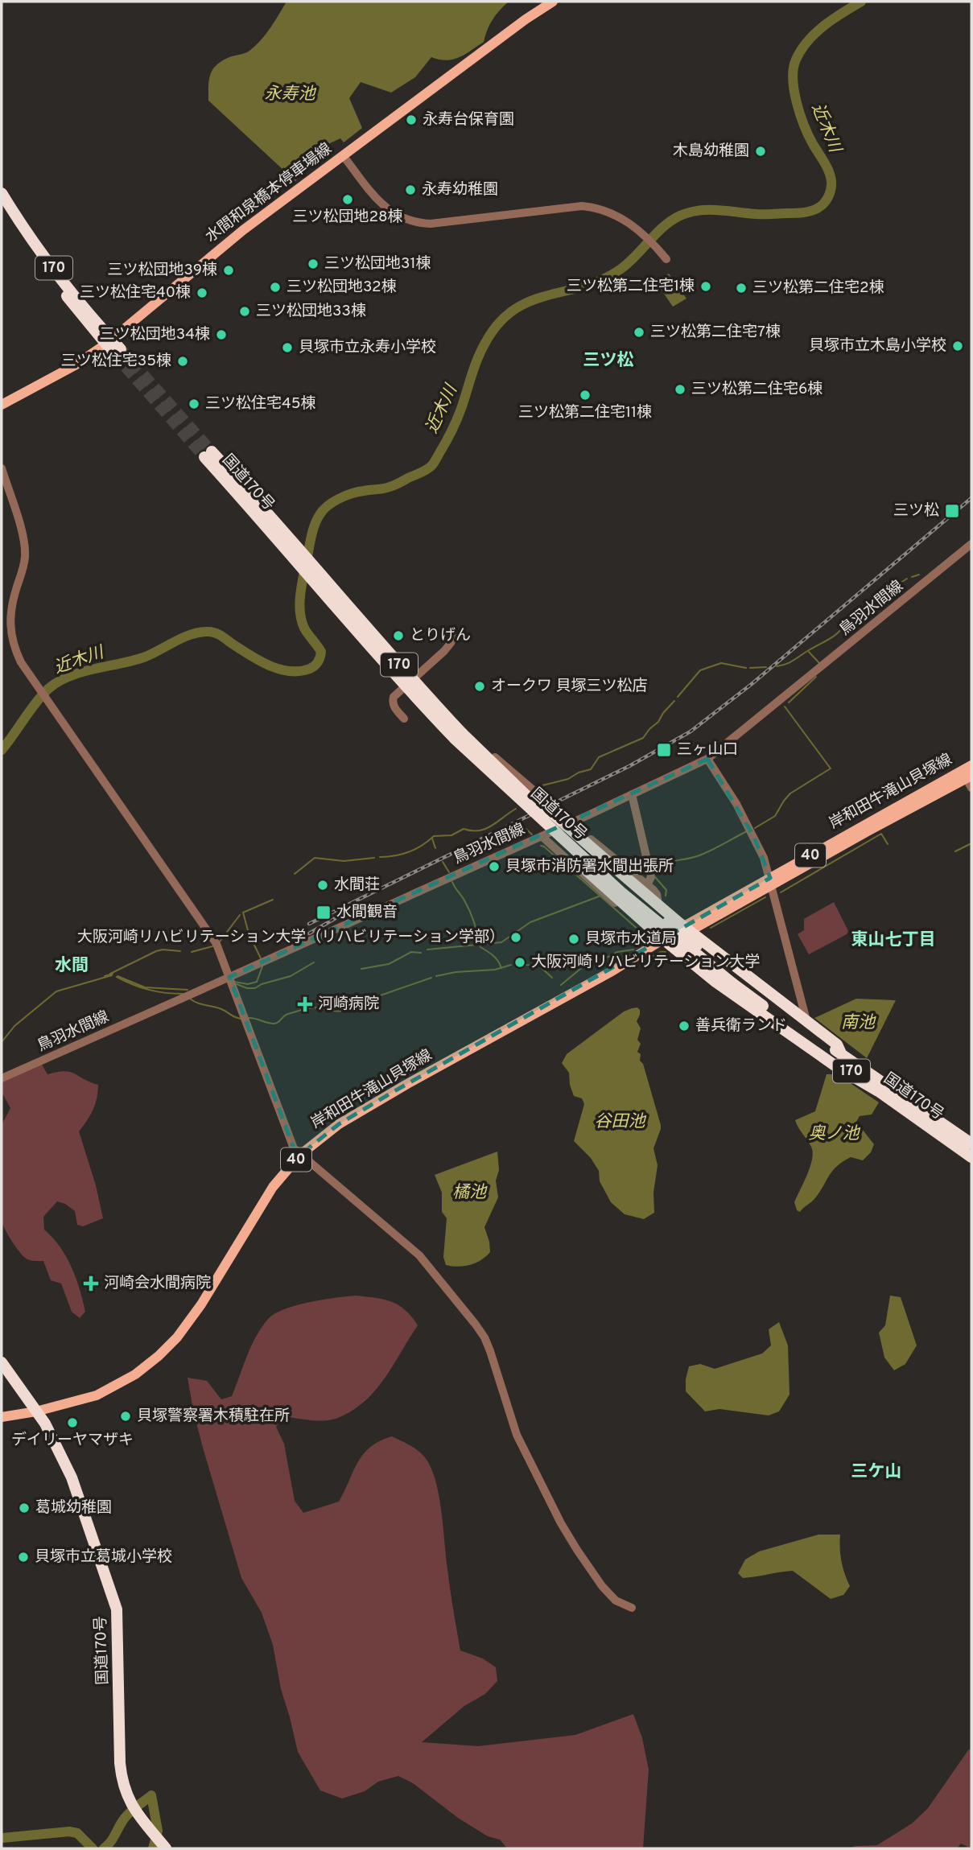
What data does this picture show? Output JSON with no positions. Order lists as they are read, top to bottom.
{
  "streets": {
    "highway": ["170", "国道170号"],
    "main road": ["水間和泉橋本停車場線", "岸和田牛滝山貝塚線", "40"],
    "street": ["鳥羽水間線"]
  },
  "crossings": [
    ["水間和泉橋本停車場線", "170"],
    ["国道170号", "岸和田牛滝山貝塚線"]
  ],
  "districts": [
    "三ツ松",
    "東山七丁目",
    "水間",
    "三ケ山"
  ],
  "water": [
    "永寿池",
    "近木川",
    "南池",
    "谷田池",
    "奥ノ池",
    "橘池"
  ],
  "places": {
    "other": [
      "永寿台保育園",
      "木島幼稚園",
      "永寿幼稚園",
      "三ツ松団地28棟",
      "三ツ松団地31棟",
      "三ツ松団地39棟",
      "三ツ松第二住宅1棟",
      "三ツ松団地32棟",
      "三ツ松第二住宅2棟",
      "三ツ松住宅40棟",
      "三ツ松団地33棟",
      "三ツ松第二住宅7棟",
      "三ツ松団地34棟",
      "貝塚市立木島小学校",
      "貝塚市立永寿小学校",
      "三ツ松住宅35棟",
      "三ツ松第二住宅6棟",
      "三ツ松第二住宅11棟",
      "三ツ松住宅45棟",
      "とりげん",
      "オークワ 貝塚三ツ松店",
      "貝塚市消防署水間出張所",
      "水間荘",
      "大阪河崎リハビリテーション大学（リハビリテーション学部）",
      "貝塚市水道局",
      "大阪河崎リハビリテーション大学",
      "善兵衛ランド",
      "貝塚警察署木積駐在所",
      "デイリーヤマザキ",
      "葛城幼稚園",
      "貝塚市立葛城小学校"
    ],
    "transit": ["三ツ松", "三ヶ山口", "水間観音"],
    "health": ["河崎病院", "河崎会水間病院"]
  }
}
